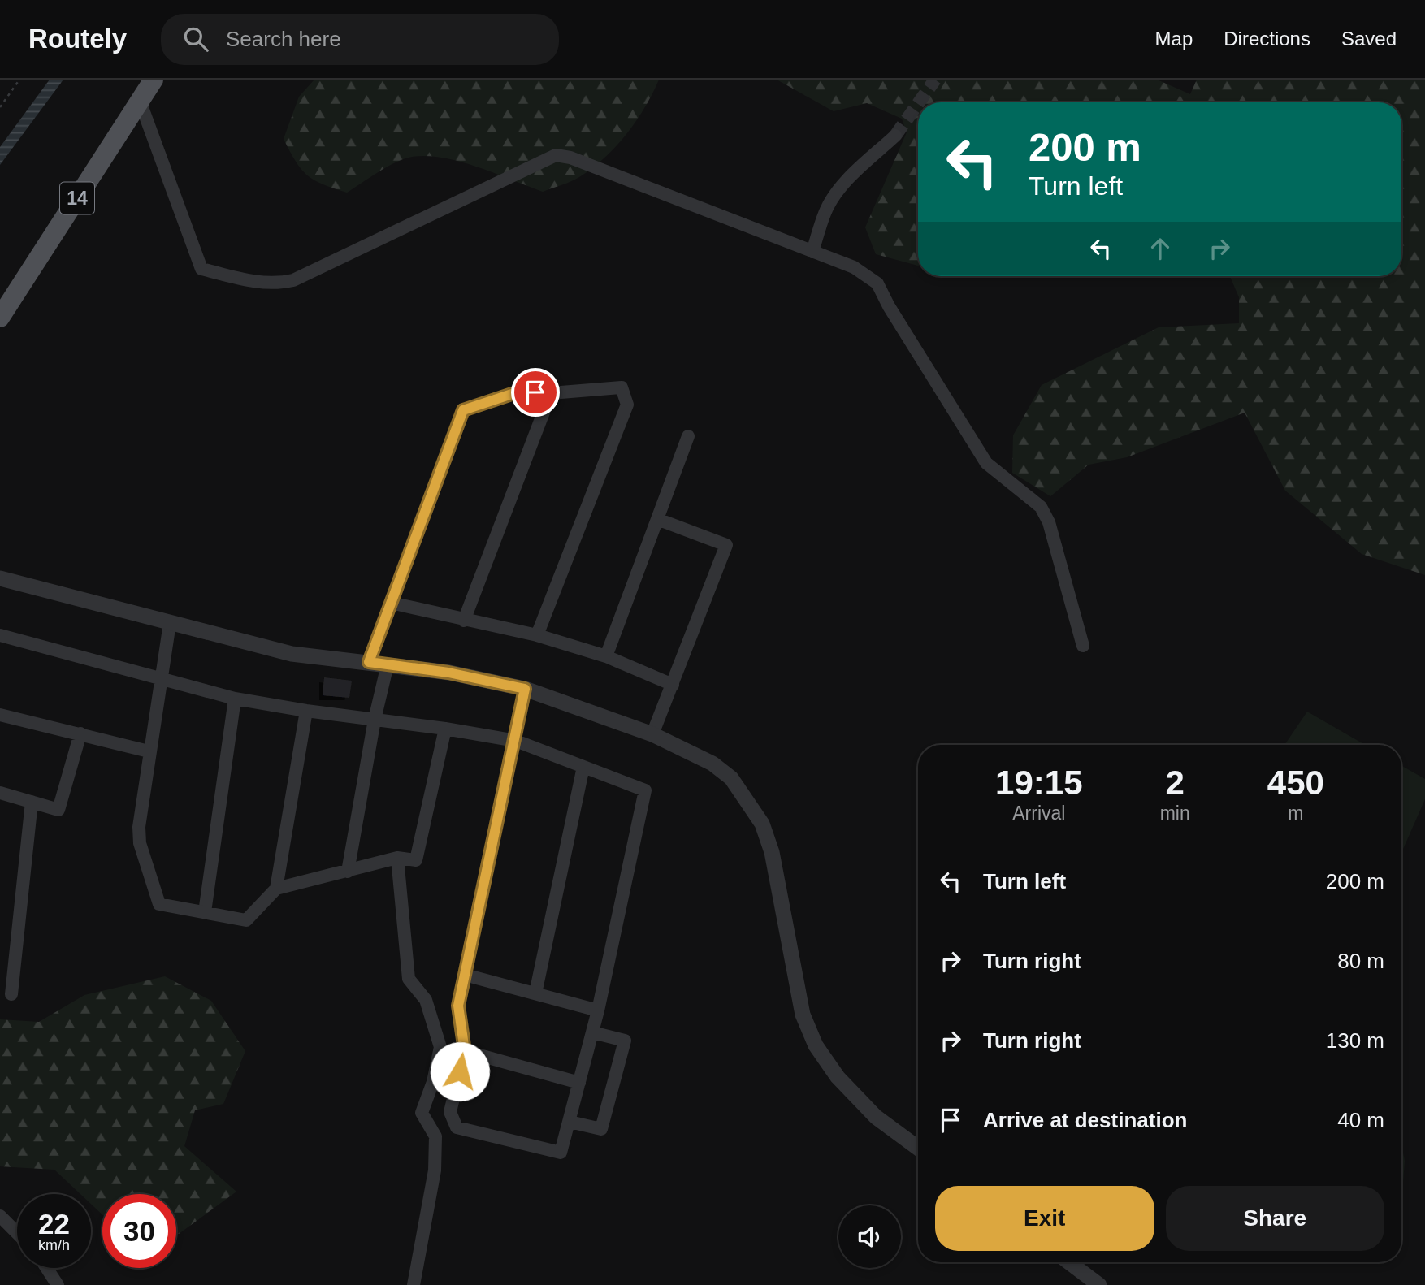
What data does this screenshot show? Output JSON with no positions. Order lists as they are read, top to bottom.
{
  "streets": {
    "main road": ["14"]
  },
  "page": {
    "header": "Routely",
    "search": "Search here",
    "nav": ["Map", "Directions", "Saved"],
    "turn": ["200 m", "Turn left"],
    "eta": [
      "19:15",
      "Arrival",
      "2",
      "min",
      "450",
      "m"
    ],
    "list": [
      {
        "name": "Turn left",
        "value": "200 m"
      },
      {
        "name": "Turn right",
        "value": "80 m"
      },
      {
        "name": "Turn right",
        "value": "130 m"
      },
      {
        "name": "Arrive at destination",
        "value": "40 m"
      }
    ],
    "buttons": ["Exit", "Share"],
    "speed": "22 km/h",
    "limit": "30"
  }
}
